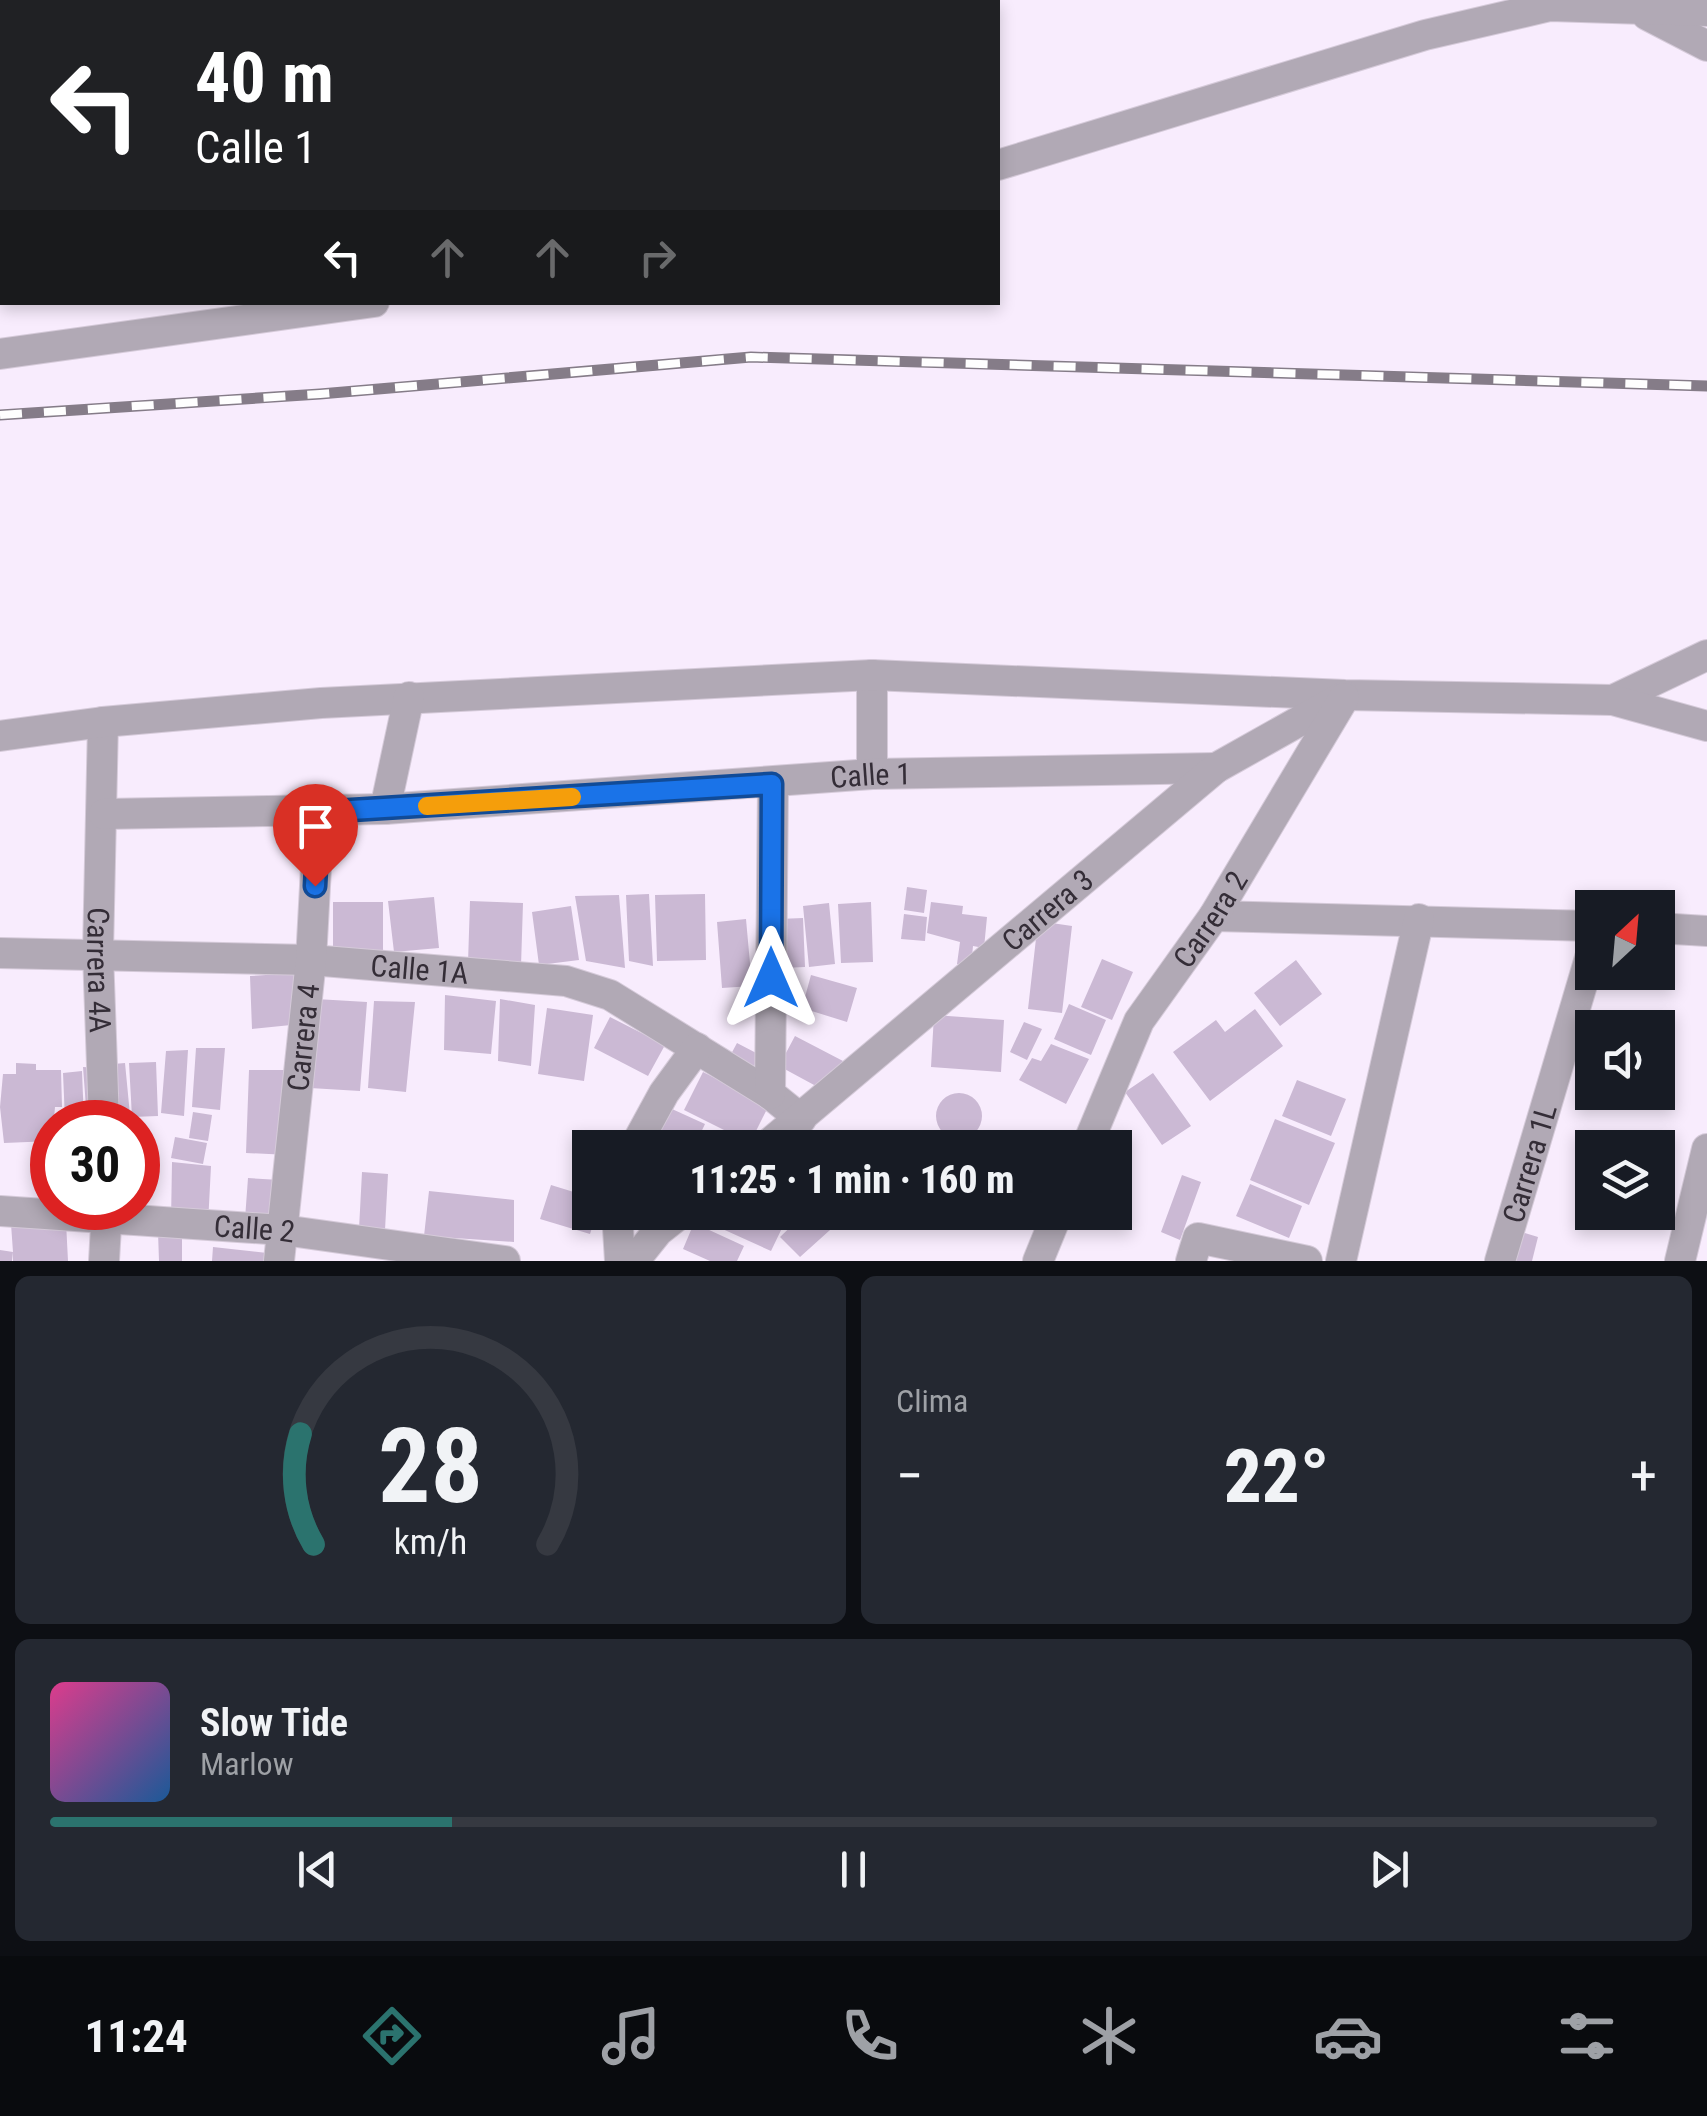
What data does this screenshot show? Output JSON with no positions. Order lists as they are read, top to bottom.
{
  "streets": {
    "street": [
      "Calle 1",
      "Carrera 3",
      "Carrera 2",
      "Carrera 4A",
      "Calle 1A",
      "Carrera 4",
      "Carrera 1L",
      "Calle 2"
    ]
  },
  "crossings": [
    ["Calle 1", "Carrera 3"],
    ["Calle 1", "Carrera 4A"],
    ["Calle 1", "Carrera 4"],
    ["Carrera 3", "Carrera 2"],
    ["Carrera 3", "Calle 1A"],
    ["Carrera 4A", "Calle 1A"],
    ["Calle 1A", "Carrera 4"],
    ["Carrera 4", "Calle 2"]
  ],
  "north": "top right",
  "page": {
    "turn": ["40 m", "Calle 1"],
    "limit": "30",
    "trip": "11:25 · 1 min · 160 m",
    "tile": "Clima",
    "heat": ["−", "22°", "+"],
    "song": ["Slow Tide", "Marlow"],
    "tabs": "11:24",
    "gauge": ["28", "km/h"]
  }
}
